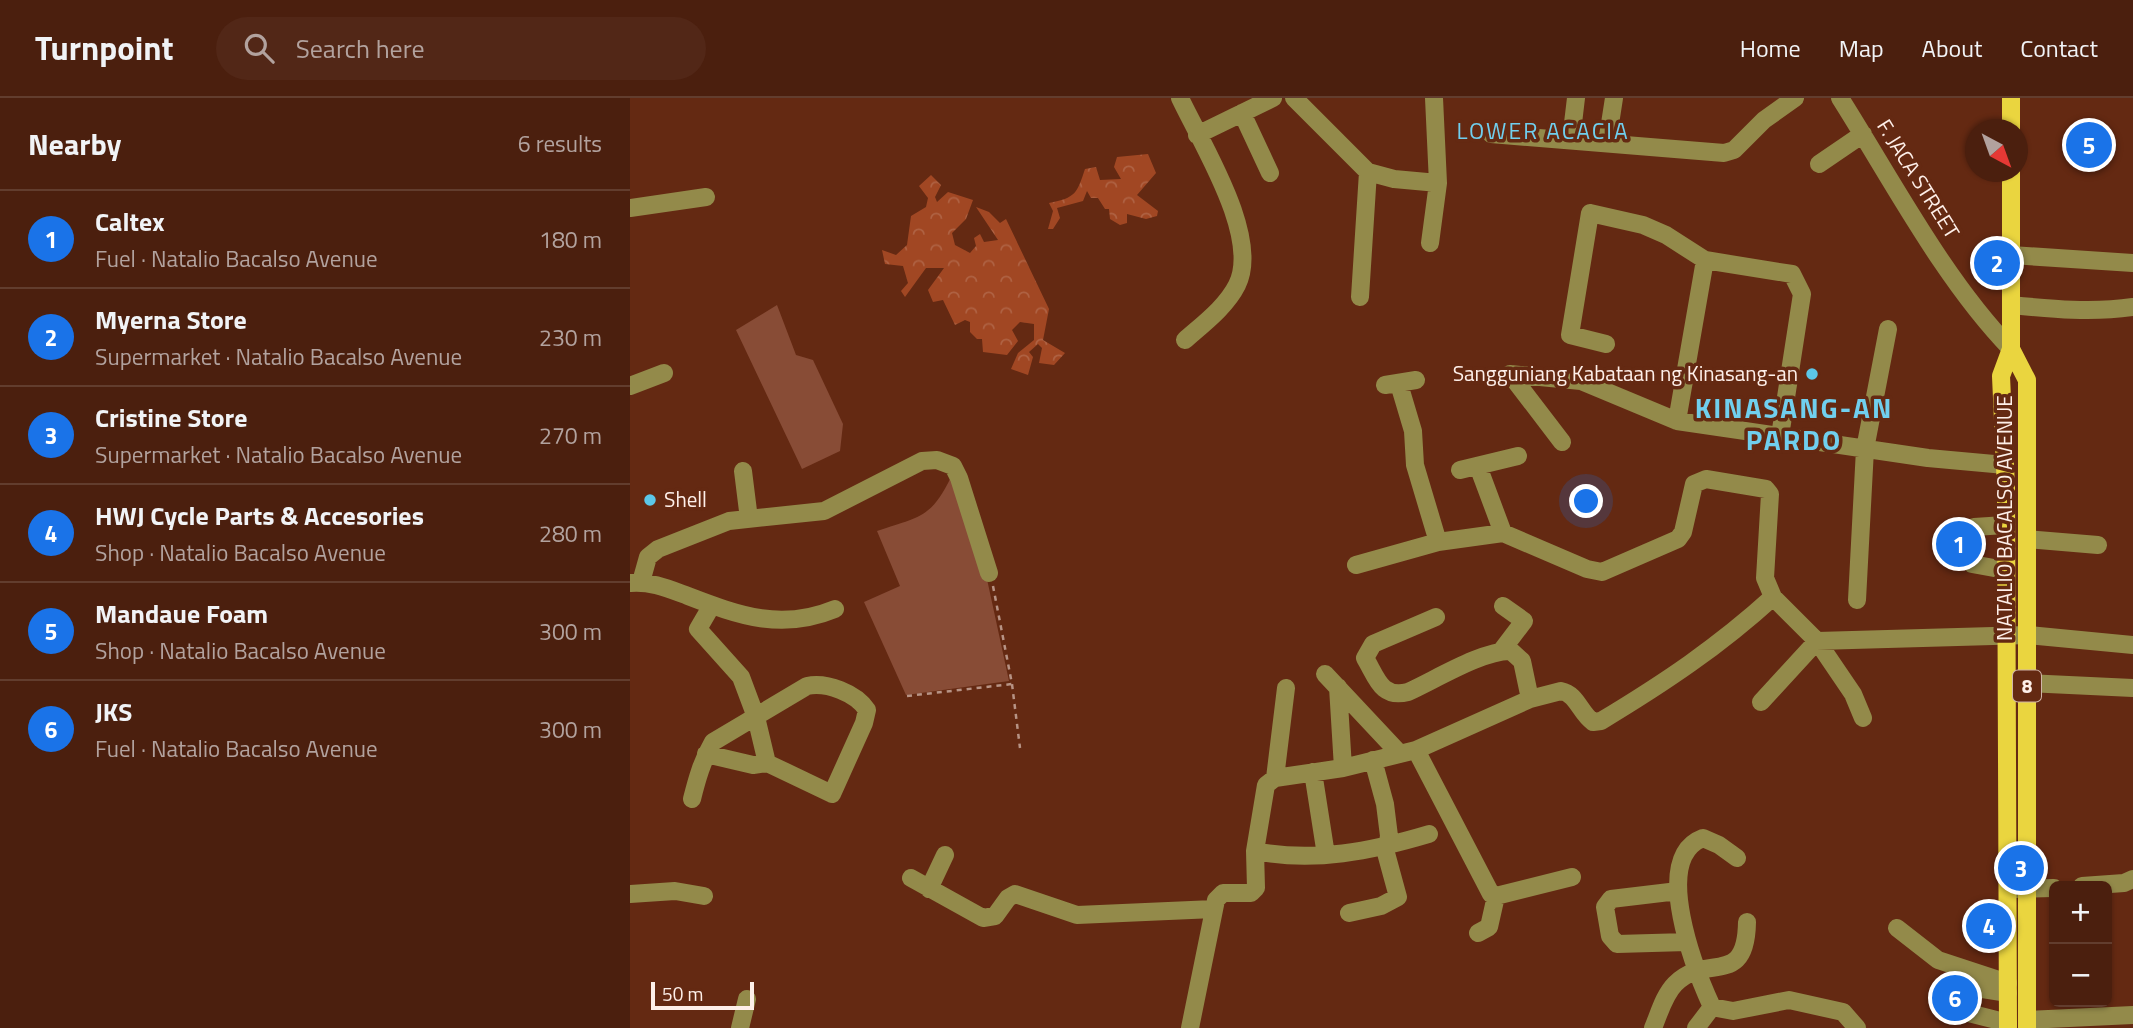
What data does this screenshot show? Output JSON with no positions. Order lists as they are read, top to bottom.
{
  "streets": {
    "main road": ["NATALIO BACALSO AVENUE", "8"],
    "street": ["F. JACA STREET"]
  },
  "crossings": [
    ["F. JACA STREET", "NATALIO BACALSO AVENUE"]
  ],
  "districts": ["LOWER ACACIA", "KINASANG-AN PARDO"],
  "places": ["Sangguniang Kabataan ng Kinasang-an", "Shell"],
  "scale_bar": "50 m",
  "north": "bottom right",
  "page": {
    "header": "Turnpoint",
    "search": "Search here",
    "nav": [
      "Home",
      "Map",
      "About",
      "Contact"
    ],
    "heading": ["Nearby", "6 results"],
    "pins": [
      "5",
      "2",
      "1",
      "3",
      "4",
      "6"
    ],
    "list": [
      {
        "mark": "1",
        "name": "Caltex",
        "note": "Fuel · Natalio Bacalso Avenue",
        "value": "180 m"
      },
      {
        "mark": "2",
        "name": "Myerna Store",
        "note": "Supermarket · Natalio Bacalso Avenue",
        "value": "230 m"
      },
      {
        "mark": "3",
        "name": "Cristine Store",
        "note": "Supermarket · Natalio Bacalso Avenue",
        "value": "270 m"
      },
      {
        "mark": "4",
        "name": "HWJ Cycle Parts & Accesories",
        "note": "Shop · Natalio Bacalso Avenue",
        "value": "280 m"
      },
      {
        "mark": "5",
        "name": "Mandaue Foam",
        "note": "Shop · Natalio Bacalso Avenue",
        "value": "300 m"
      },
      {
        "mark": "6",
        "name": "JKS",
        "note": "Fuel · Natalio Bacalso Avenue",
        "value": "300 m"
      }
    ],
    "map_buttons": ["+", "−"],
    "scale": "50 m"
  }
}
